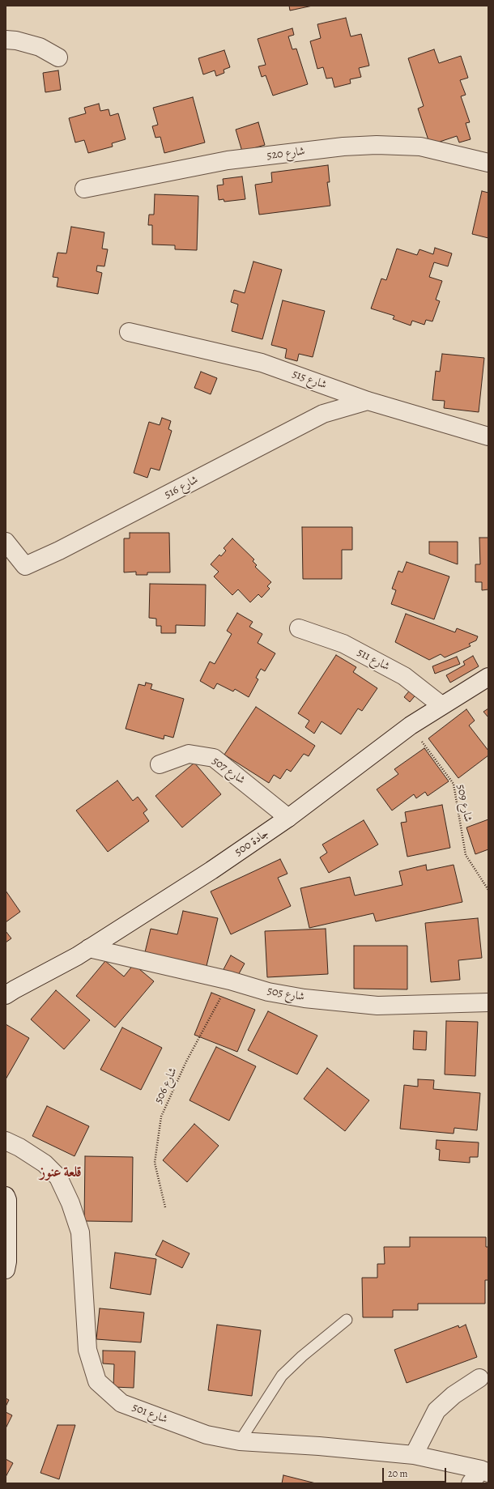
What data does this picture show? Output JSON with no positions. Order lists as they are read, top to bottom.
{
  "streets": {
    "street": [
      "شارع 520",
      "شارع 515",
      "شارع 516",
      "شارع 511",
      "شارع 507",
      "جادة 500",
      "شارع 505",
      "شارع 501"
    ],
    "path": ["شارع 509", "شارع 506"]
  },
  "crossings": [
    ["شارع 515", "شارع 516"],
    ["شارع 511", "جادة 500"],
    ["شارع 507", "جادة 500"],
    ["شارع 509", "جادة 500"],
    ["جادة 500", "شارع 505"],
    ["شارع 505", "شارع 506"]
  ],
  "districts": ["قلعة عنوز"],
  "scale_bar": "20 m"
}
